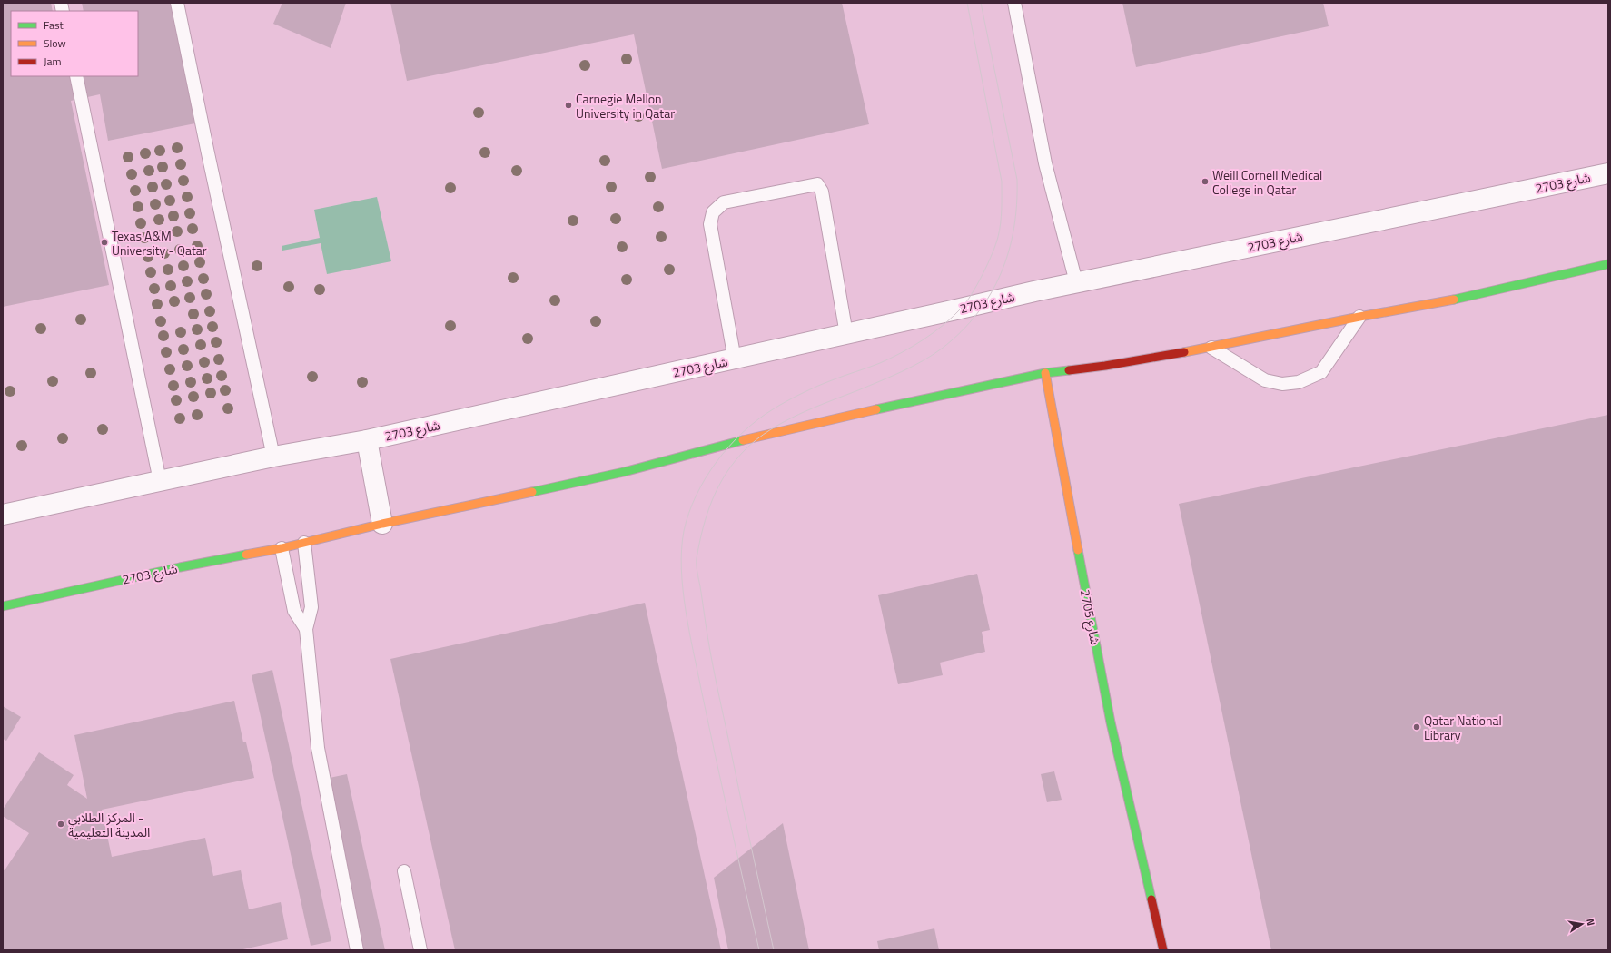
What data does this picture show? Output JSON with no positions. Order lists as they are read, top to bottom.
{
  "streets": {
    "street": ["شارع 2703", "شارع 2705"]
  },
  "crossings": [
    ["شارع 2703", "شارع 2705"]
  ],
  "places": [
    "Carnegie Mellon University in Qatar",
    "Weill Cornell Medical College in Qatar",
    "Texas A&M University - Qatar",
    "Qatar National Library",
    "المركز الطلابي - المدينة التعليمية"
  ],
  "legend": ["Fast", "Slow", "Jam"],
  "north": "right"
}
